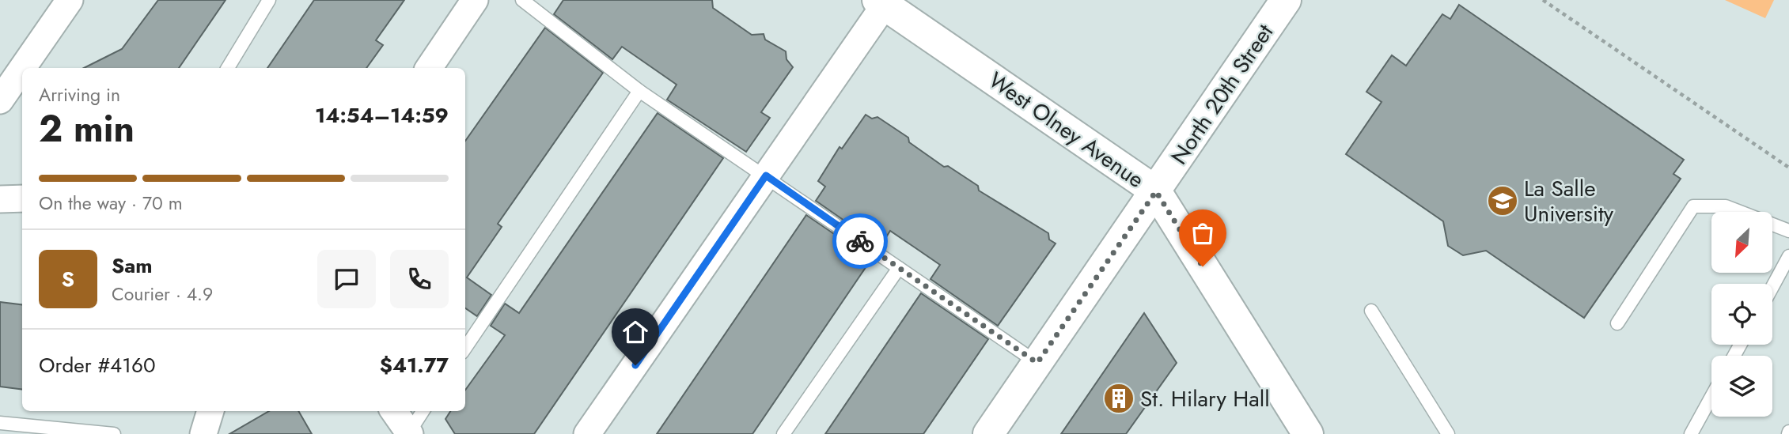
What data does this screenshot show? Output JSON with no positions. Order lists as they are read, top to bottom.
{
  "streets": {
    "street": ["North 20th Street", "West Olney Avenue"]
  },
  "crossings": [
    ["North 20th Street", "West Olney Avenue"]
  ],
  "places": {
    "school or university": ["La Salle University"],
    "building": ["St. Hilary Hall"]
  },
  "north": "bottom left",
  "page": {
    "heading": ["2 min", "Arriving in", "14:54–14:59"],
    "panel": [
      "Sam",
      "Courier · 4.9",
      "Order #4160",
      "$41.77"
    ],
    "bar": "On the way · 70 m",
    "round": "S"
  }
}
